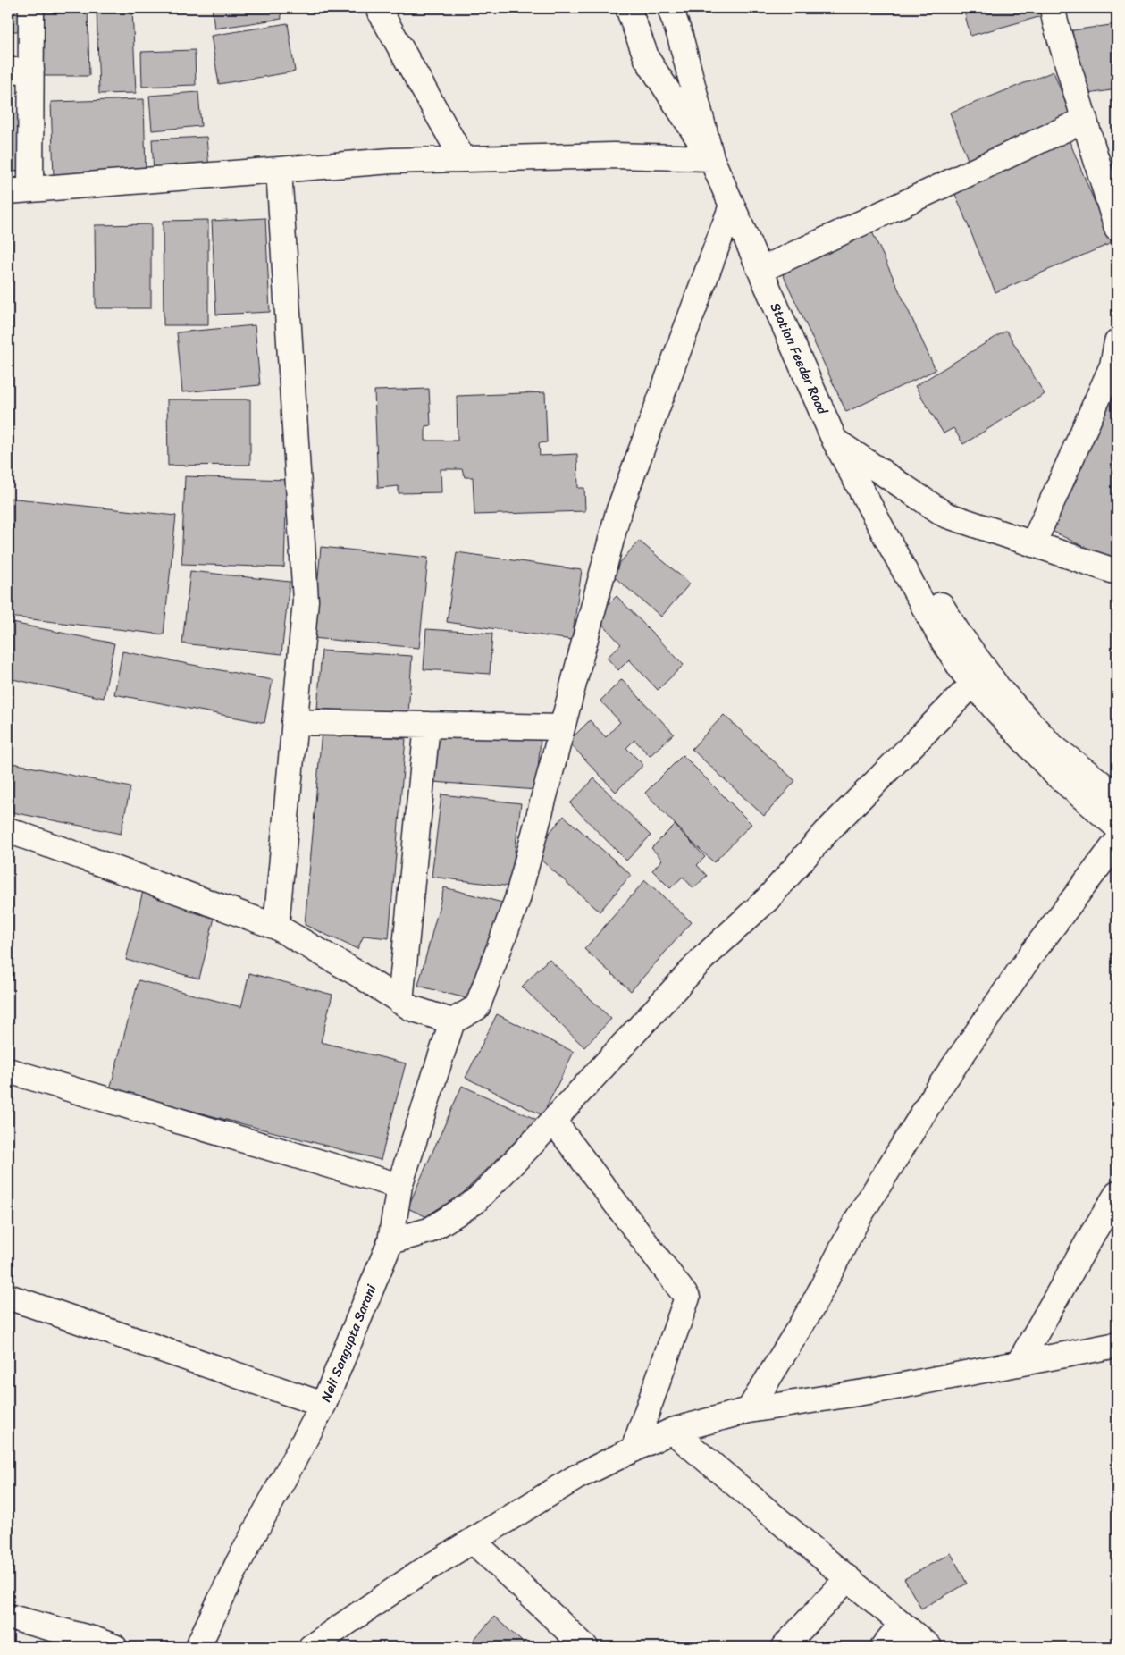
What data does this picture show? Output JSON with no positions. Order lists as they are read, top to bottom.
{
  "streets": {
    "street": ["Station Feeder Road", "Neli Sangupta Sarani"]
  }
}
